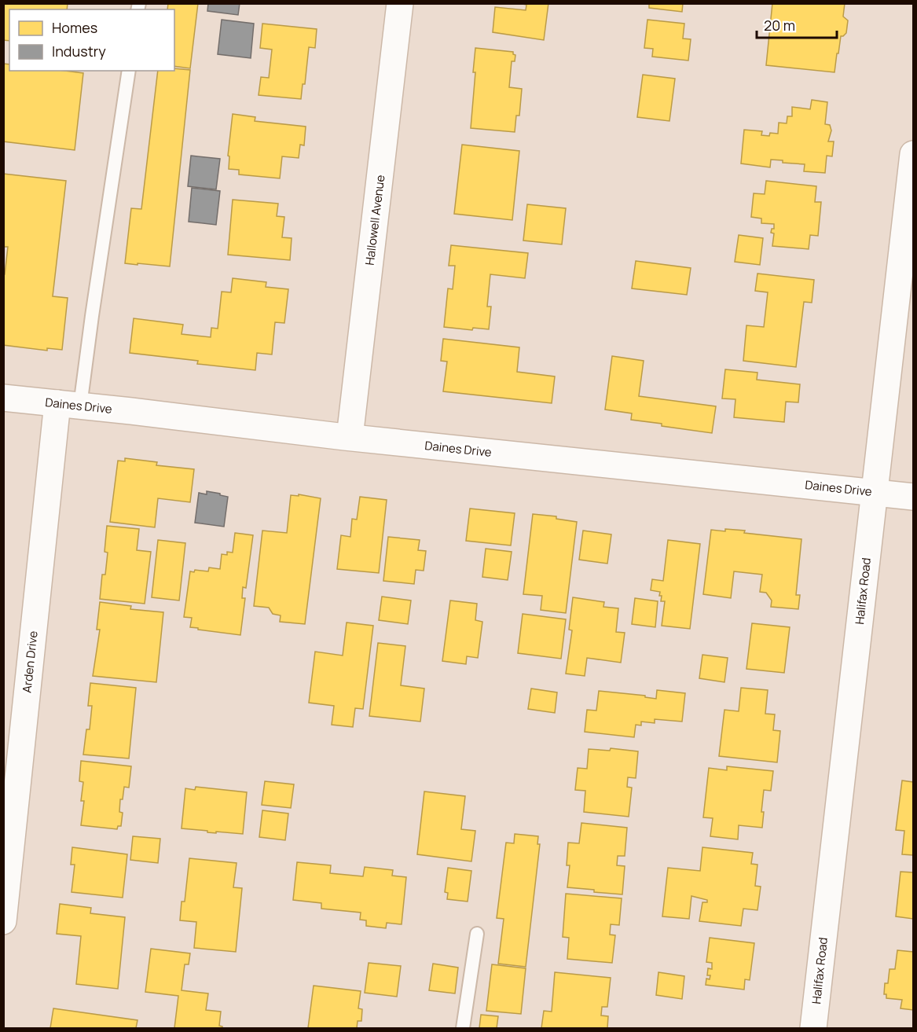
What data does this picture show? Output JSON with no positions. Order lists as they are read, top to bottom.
{
  "streets": {
    "street": [
      "Hallowell Avenue",
      "Daines Drive",
      "Halifax Road",
      "Arden Drive"
    ]
  },
  "crossings": [
    ["Hallowell Avenue", "Daines Drive"],
    ["Daines Drive", "Halifax Road"],
    ["Daines Drive", "Arden Drive"]
  ],
  "legend": ["Homes", "Industry"],
  "scale_bar": "20 m"
}
